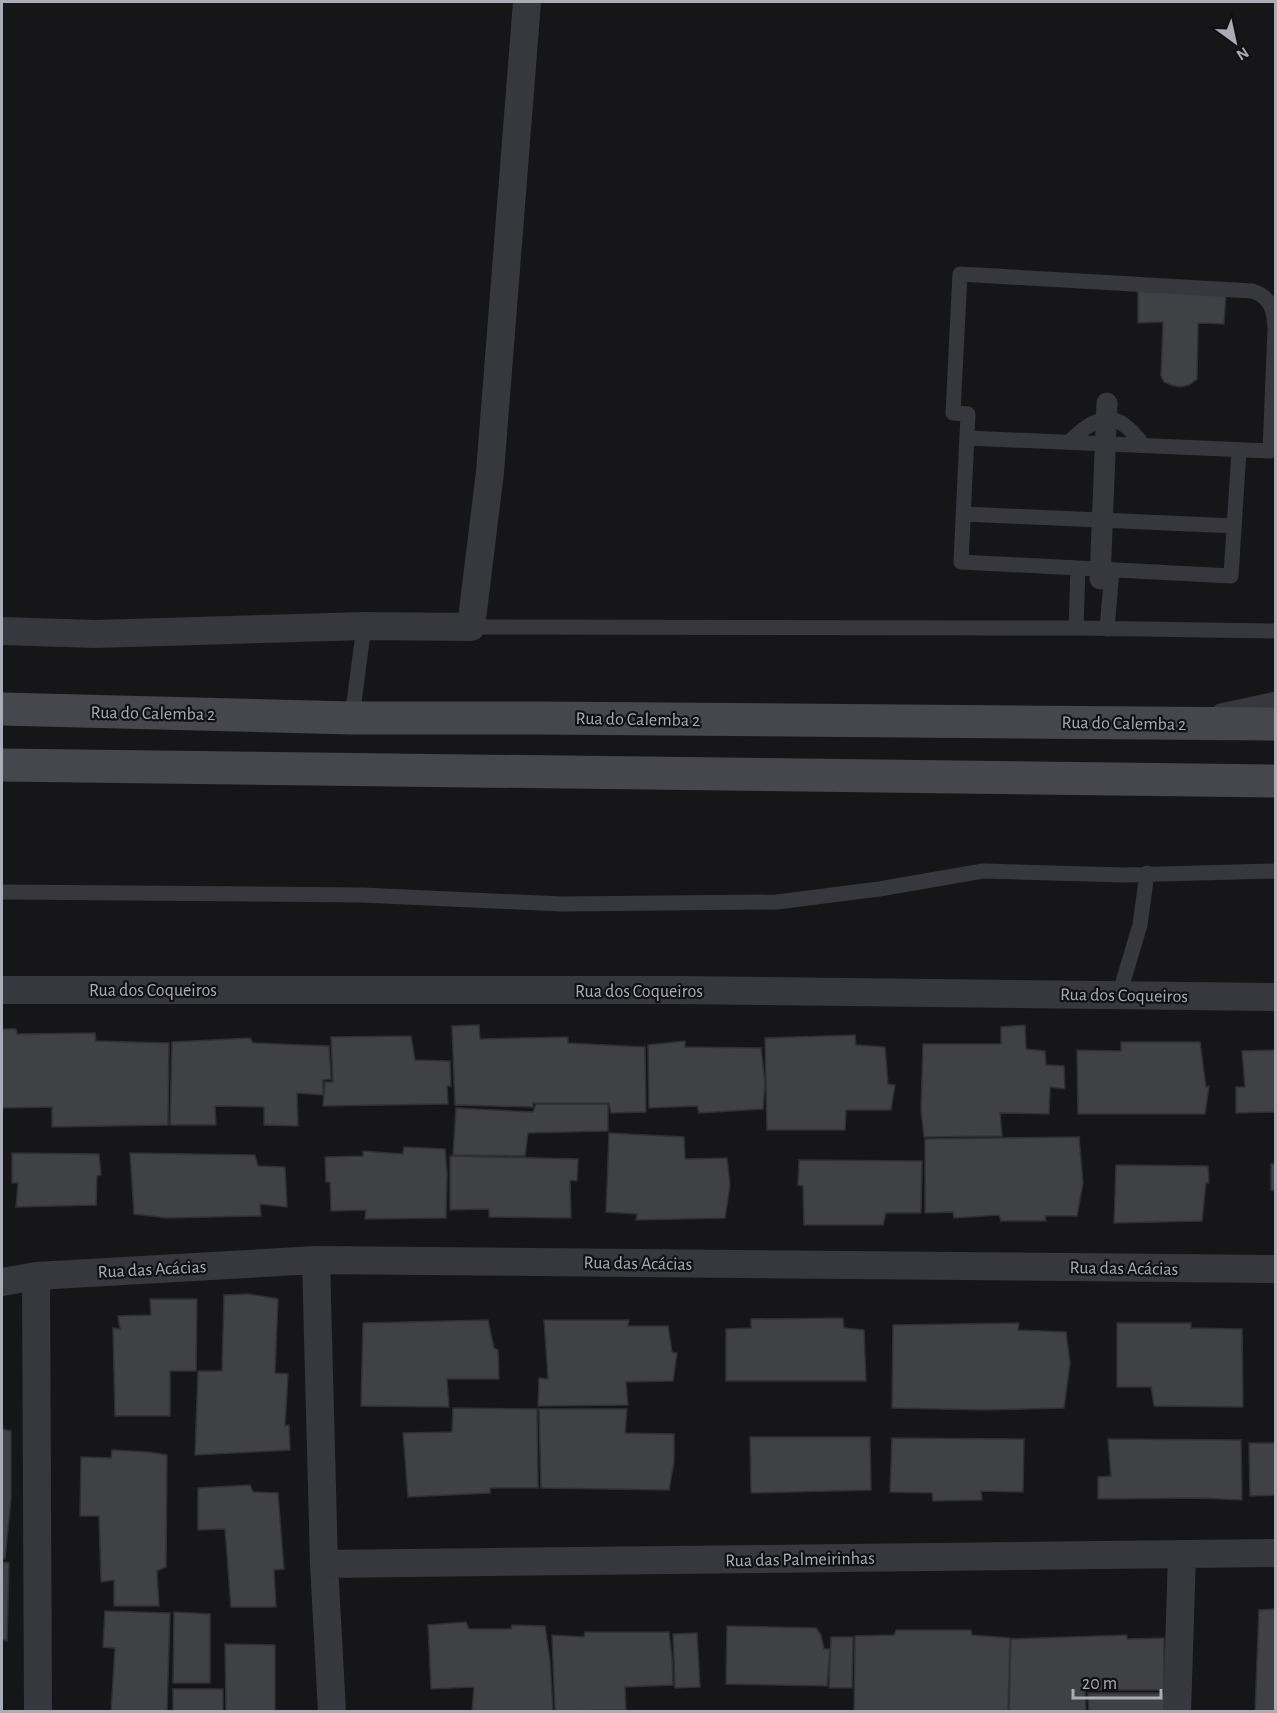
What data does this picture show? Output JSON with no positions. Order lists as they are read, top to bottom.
{
  "streets": {
    "main road": ["Rua do Calemba 2"],
    "street": ["Rua dos Coqueiros", "Rua das Acácias", "Rua das Palmeirinhas"]
  },
  "scale_bar": "20 m",
  "north": "bottom right"
}
